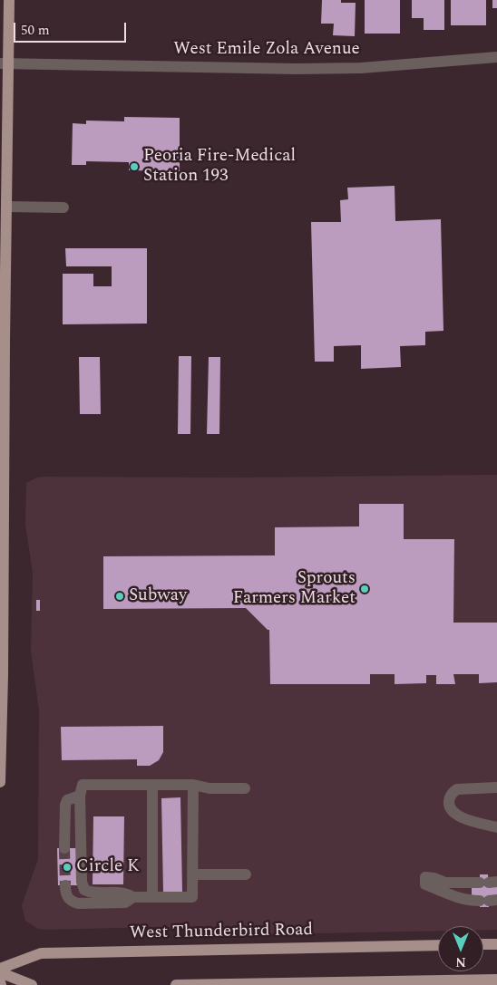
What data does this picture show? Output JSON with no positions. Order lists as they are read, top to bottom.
{
  "streets": {
    "main road": ["West Thunderbird Road"],
    "street": ["West Emile Zola Avenue"]
  },
  "places": [
    "Peoria Fire-Medical Station 193",
    "Sprouts Farmers Market",
    "Subway",
    "Circle K"
  ],
  "scale_bar": "50 m",
  "north": "bottom"
}
